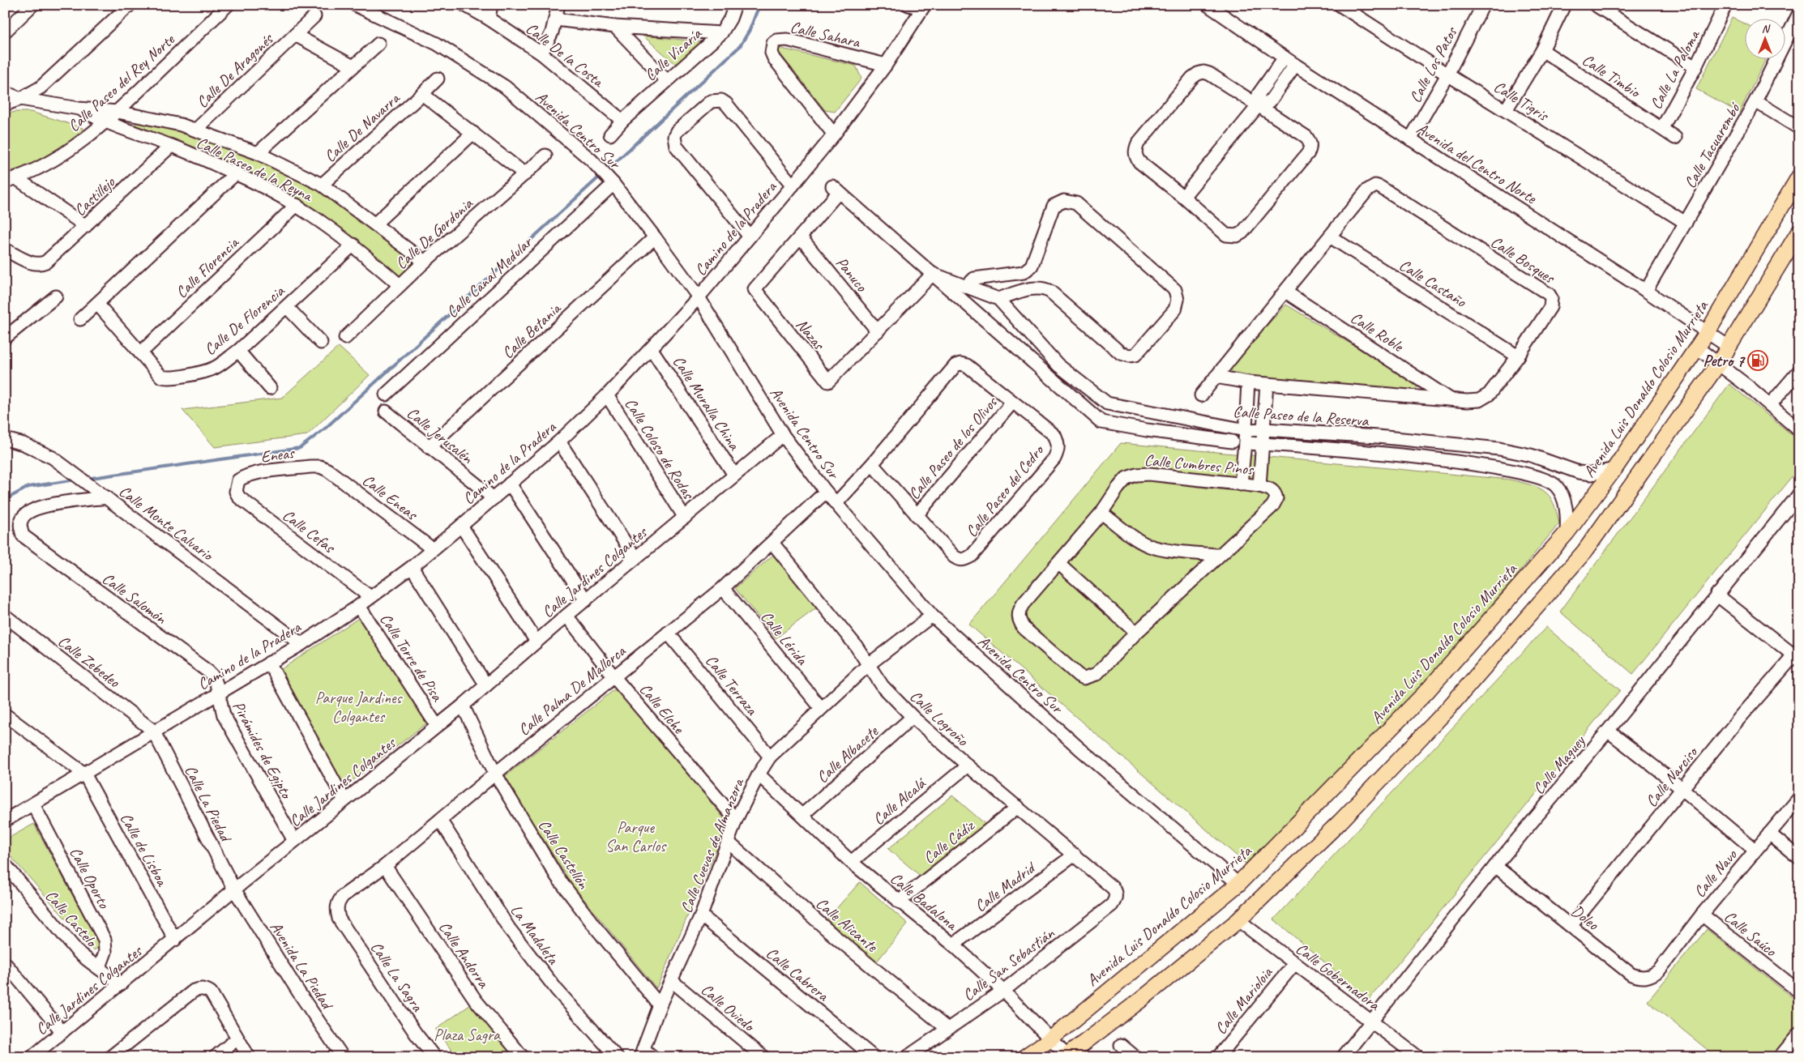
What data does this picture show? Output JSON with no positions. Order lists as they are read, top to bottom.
{
  "streets": {
    "main road": ["Avenida Luis Donaldo Colosio Murrieta"],
    "street": [
      "Calle Sahara",
      "Calle De la Costa",
      "Calle Vicaría",
      "Calle Los Patos",
      "Calle La Paloma",
      "Calle De Aragonés",
      "Calle Timbio",
      "Calle Paseo del Rey Norte",
      "Calle Tigris",
      "Calle De Navarra",
      "Avenida Centro Sur",
      "Calle Tacuarembó",
      "Avenida del Centro Norte",
      "Calle Paseo de la Reyna",
      "Castillejo",
      "Camino de la Pradera",
      "Calle De Gordonia",
      "Calle Bosques",
      "Calle Florencia",
      "Panuco",
      "Calle Canal Medular",
      "Calle Castaño",
      "Calle De Florencia",
      "Calle Betania",
      "Calle Roble",
      "Nazas",
      "Calle Muralla China",
      "Calle Paseo de la Reserva",
      "Calle Jerusalén",
      "Calle Coloso de Rodas",
      "Calle Paseo de los Olivos",
      "Eneas",
      "Calle Cumbres Pinos",
      "Calle Paseo del Cedro",
      "Calle Eneas",
      "Calle Monte Calvario",
      "Calle Cefas",
      "Calle Jardines Colgantes",
      "Calle Salomón",
      "Calle Lérida",
      "Calle Torre de Pisa",
      "Calle Zebedeo",
      "Calle Terraza",
      "Calle Palma De Mallorca",
      "Calle Elche",
      "Calle Logroño",
      "Pirámides de Egipto",
      "Calle Albacete",
      "Calle Maguey",
      "Calle Narciso",
      "Calle Alcalá",
      "Calle La Piedad",
      "Calle Cádiz",
      "Calle Cuevas de Almanzora",
      "Calle de Lisboa",
      "Calle Castellón",
      "Calle Navo",
      "Calle Oporto",
      "Calle Madrid",
      "Calle Badalona",
      "Doleo",
      "Calle Castelo",
      "Calle Alicante",
      "Calle Saúco",
      "La Madaleta",
      "Calle Andorra",
      "Calle San Sebastián",
      "Avenida La Piedad",
      "Calle Cabrera",
      "Calle La Sagra",
      "Calle Gobernadora",
      "Calle Marioloia",
      "Calle Oviedo"
    ]
  },
  "crossings": [
    ["Calle Sahara", "Camino de la Pradera"],
    ["Calle De la Costa", "Calle Vicaría"],
    ["Calle Los Patos", "Calle Tigris"],
    ["Calle Los Patos", "Avenida del Centro Norte"],
    ["Calle La Paloma", "Calle Timbio"],
    ["Calle De Aragonés", "Calle Paseo de la Reyna"],
    ["Calle Paseo del Rey Norte", "Calle Paseo de la Reyna"],
    ["Calle Tigris", "Calle Tacuarembó"],
    ["Calle De Navarra", "Calle Paseo de la Reyna"],
    ["Calle De Navarra", "Calle De Gordonia"],
    ["Avenida Centro Sur", "Camino de la Pradera"],
    ["Avenida Centro Sur", "Calle Canal Medular"],
    ["Avenida Centro Sur", "Calle Betania"],
    ["Avenida Centro Sur", "Avenida Luis Donaldo Colosio Murrieta"],
    ["Avenida Centro Sur", "Calle Paseo del Cedro"],
    ["Avenida Centro Sur", "Calle Jardines Colgantes"],
    ["Avenida Centro Sur", "Calle Palma De Mallorca"],
    ["Avenida Centro Sur", "Calle Cuevas de Almanzora"],
    ["Calle Tacuarembó", "Avenida del Centro Norte"],
    ["Avenida del Centro Norte", "Avenida Luis Donaldo Colosio Murrieta"],
    ["Calle Paseo de la Reyna", "Castillejo"],
    ["Calle Paseo de la Reyna", "Calle De Gordonia"],
    ["Calle Paseo de la Reyna", "Calle Florencia"],
    ["Calle Paseo de la Reyna", "Calle De Florencia"],
    ["Camino de la Pradera", "Calle Muralla China"],
    ["Camino de la Pradera", "Calle Jerusalén"],
    ["Camino de la Pradera", "Calle Coloso de Rodas"],
    ["Camino de la Pradera", "Calle Eneas"],
    ["Camino de la Pradera", "Calle Monte Calvario"],
    ["Camino de la Pradera", "Calle Cefas"],
    ["Camino de la Pradera", "Calle Salomón"],
    ["Camino de la Pradera", "Calle Torre de Pisa"],
    ["Camino de la Pradera", "Calle Zebedeo"],
    ["Camino de la Pradera", "Pirámides de Egipto"],
    ["Camino de la Pradera", "Calle La Piedad"],
    ["Camino de la Pradera", "Calle de Lisboa"],
    ["Camino de la Pradera", "Calle Oporto"],
    ["Calle Bosques", "Calle Castaño"],
    ["Calle Bosques", "Calle Roble"],
    ["Calle Florencia", "Calle De Florencia"],
    ["Panuco", "Nazas"],
    ["Calle Betania", "Calle Jerusalén"],
    ["Nazas", "Calle Paseo de la Reserva"],
    ["Avenida Luis Donaldo Colosio Murrieta", "Calle Paseo de la Reserva"],
    ["Avenida Luis Donaldo Colosio Murrieta", "Calle Badalona"],
    ["Calle Muralla China", "Calle Jardines Colgantes"],
    ["Calle Coloso de Rodas", "Calle Jardines Colgantes"],
    ["Calle Paseo de los Olivos", "Calle Paseo del Cedro"],
    ["Eneas", "Calle Eneas"],
    ["Eneas", "Calle Cefas"],
    ["Calle Monte Calvario", "Calle Salomón"],
    ["Calle Jardines Colgantes", "Calle Torre de Pisa"],
    ["Calle Jardines Colgantes", "Calle Elche"],
    ["Calle Jardines Colgantes", "Pirámides de Egipto"],
    ["Calle Jardines Colgantes", "Calle La Piedad"],
    ["Calle Jardines Colgantes", "Calle de Lisboa"],
    ["Calle Jardines Colgantes", "Calle Castellón"],
    ["Calle Jardines Colgantes", "Calle Castelo"],
    ["Calle Jardines Colgantes", "Avenida La Piedad"],
    ["Calle Salomón", "Pirámides de Egipto"],
    ["Calle Lérida", "Calle Palma De Mallorca"],
    ["Calle Lérida", "Calle Cuevas de Almanzora"],
    ["Calle Zebedeo", "Calle La Piedad"],
    ["Calle Terraza", "Calle Palma De Mallorca"],
    ["Calle Terraza", "Calle Cuevas de Almanzora"],
    ["Calle Palma De Mallorca", "Calle Elche"],
    ["Calle Palma De Mallorca", "Calle Logroño"],
    ["Calle Palma De Mallorca", "Calle Castellón"],
    ["Calle Palma De Mallorca", "La Madaleta"],
    ["Calle Palma De Mallorca", "Calle Andorra"],
    ["Calle Palma De Mallorca", "Calle La Sagra"],
    ["Calle Elche", "Calle Cuevas de Almanzora"],
    ["Calle Logroño", "Calle Albacete"],
    ["Calle Logroño", "Calle Alcalá"],
    ["Calle Logroño", "Calle Cádiz"],
    ["Calle Logroño", "Calle Cuevas de Almanzora"],
    ["Calle Logroño", "Calle Madrid"],
    ["Calle Logroño", "Calle San Sebastián"],
    ["Calle Albacete", "Calle Badalona"],
    ["Calle Maguey", "Doleo"],
    ["Calle Maguey", "Calle Gobernadora"],
    ["Calle Narciso", "Doleo"],
    ["Calle Alcalá", "Calle Badalona"],
    ["Calle La Piedad", "Avenida La Piedad"],
    ["Calle Cádiz", "Calle Badalona"],
    ["Calle Cuevas de Almanzora", "Calle Castellón"],
    ["Calle Cuevas de Almanzora", "Calle Badalona"],
    ["Calle Cuevas de Almanzora", "Calle Alicante"],
    ["Calle Cuevas de Almanzora", "Calle Cabrera"],
    ["Calle Cuevas de Almanzora", "Calle Oviedo"],
    ["Calle Navo", "Doleo"],
    ["Calle Navo", "Calle Saúco"],
    ["Calle Oporto", "Calle Castelo"],
    ["Calle Madrid", "Calle Badalona"],
    ["Calle Badalona", "Calle San Sebastián"],
    ["Calle Alicante", "Calle San Sebastián"],
    ["Calle Gobernadora", "Calle Marioloia"]
  ],
  "parks": ["Parque Jardines Colgantes", "Parque San Carlos", "Plaza Sagra"],
  "places": {
    "fuel station": ["Petro 7"]
  },
  "north": "top"
}
